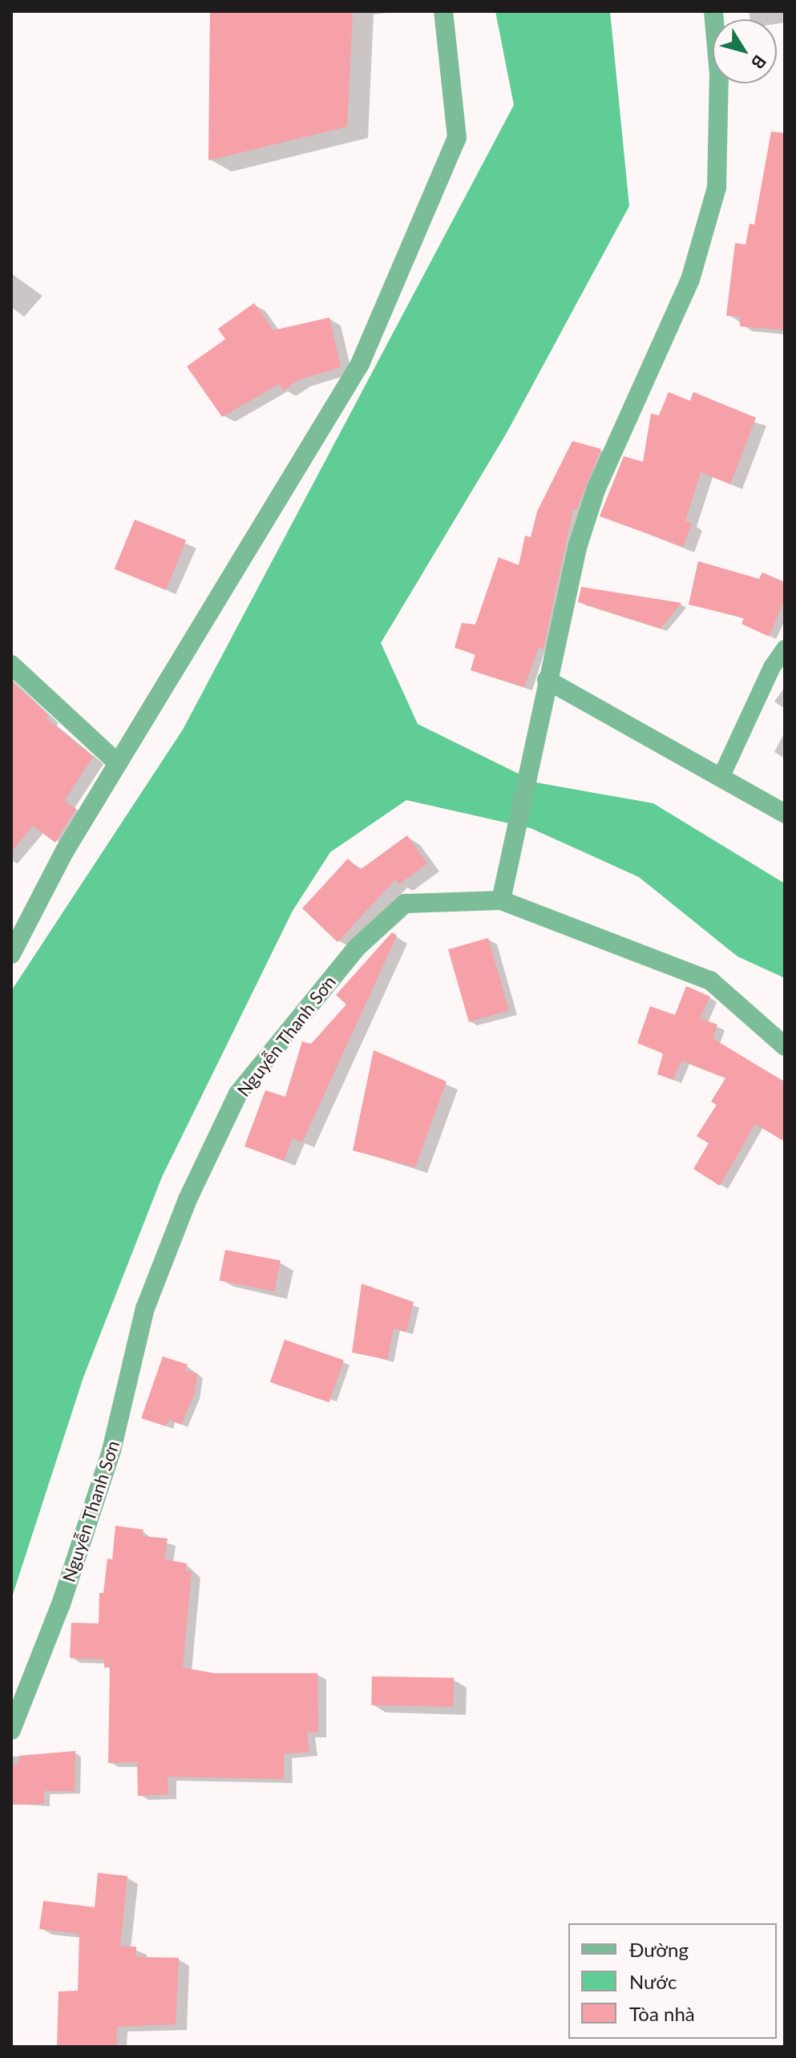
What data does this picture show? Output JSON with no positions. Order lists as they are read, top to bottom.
{
  "streets": {
    "street": ["Nguyễn Thanh Sơn"]
  },
  "legend": ["Đường", "Nước", "Tòa nhà"],
  "north": "bottom right"
}
